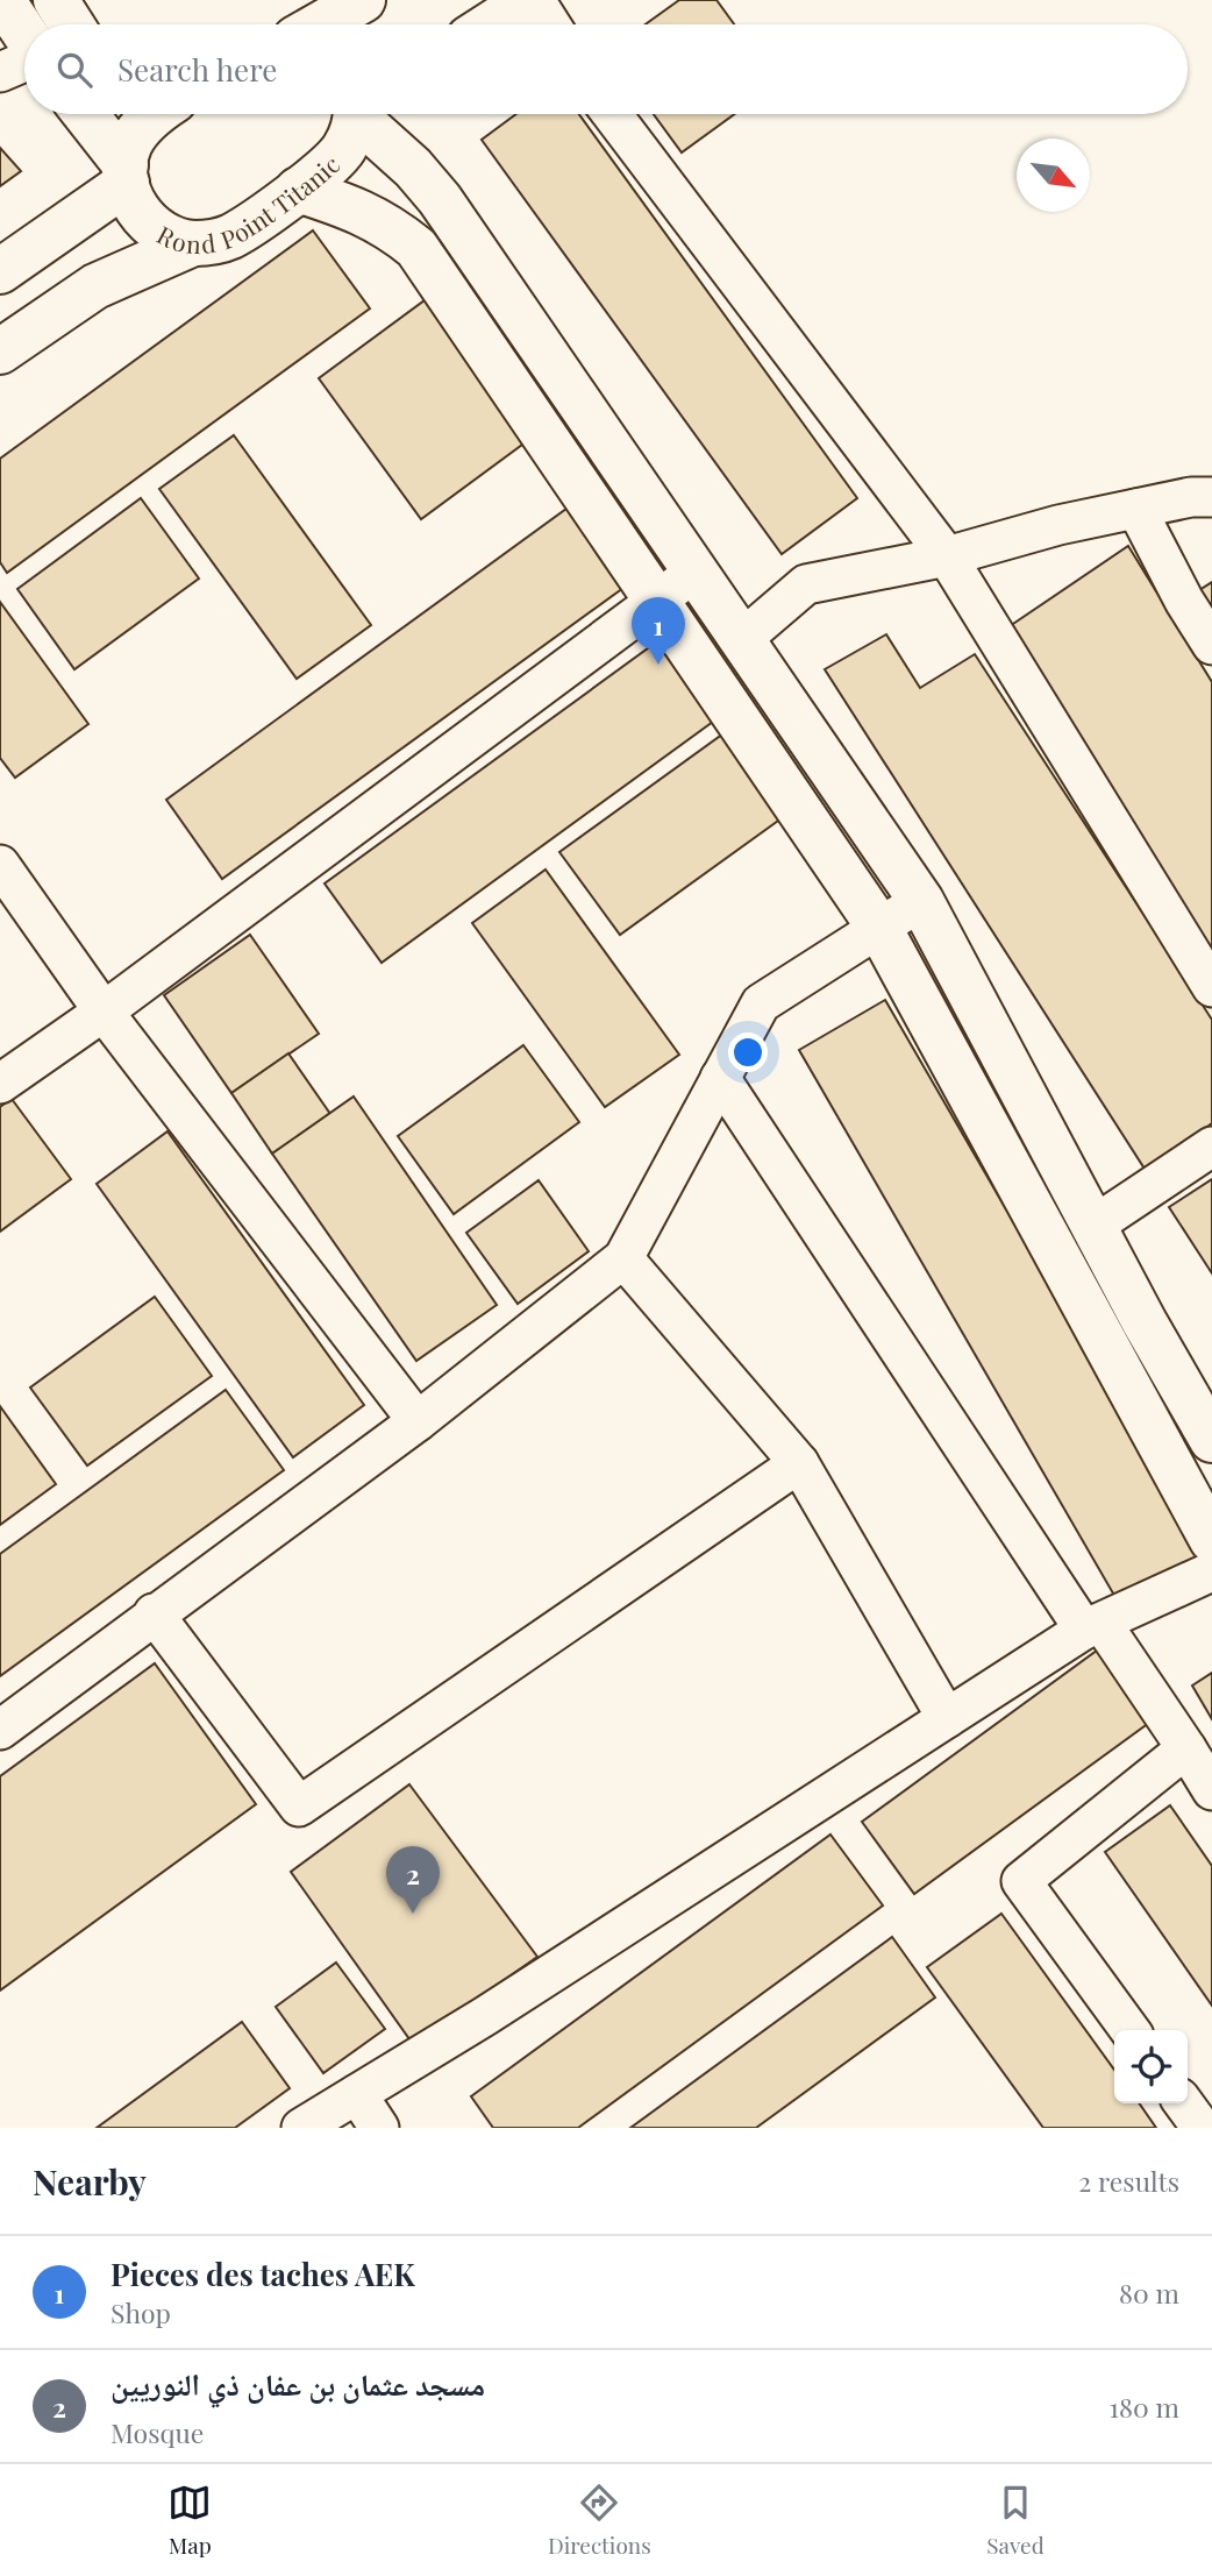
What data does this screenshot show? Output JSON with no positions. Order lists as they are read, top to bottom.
{
  "streets": {
    "main road": ["Rond Point Titanic"]
  },
  "north": "bottom right",
  "page": {
    "search": "Search here",
    "pins": ["1", "2"],
    "heading": ["Nearby", "2 results"],
    "list": [
      {
        "mark": "1",
        "name": "Pieces des taches AEK",
        "note": "Shop",
        "value": "80 m"
      },
      {
        "mark": "2",
        "name": "مسجد عثمان بن عفان ذي النوريين",
        "note": "Mosque",
        "value": "180 m"
      }
    ],
    "nav": ["Map", "Directions", "Saved"]
  }
}
